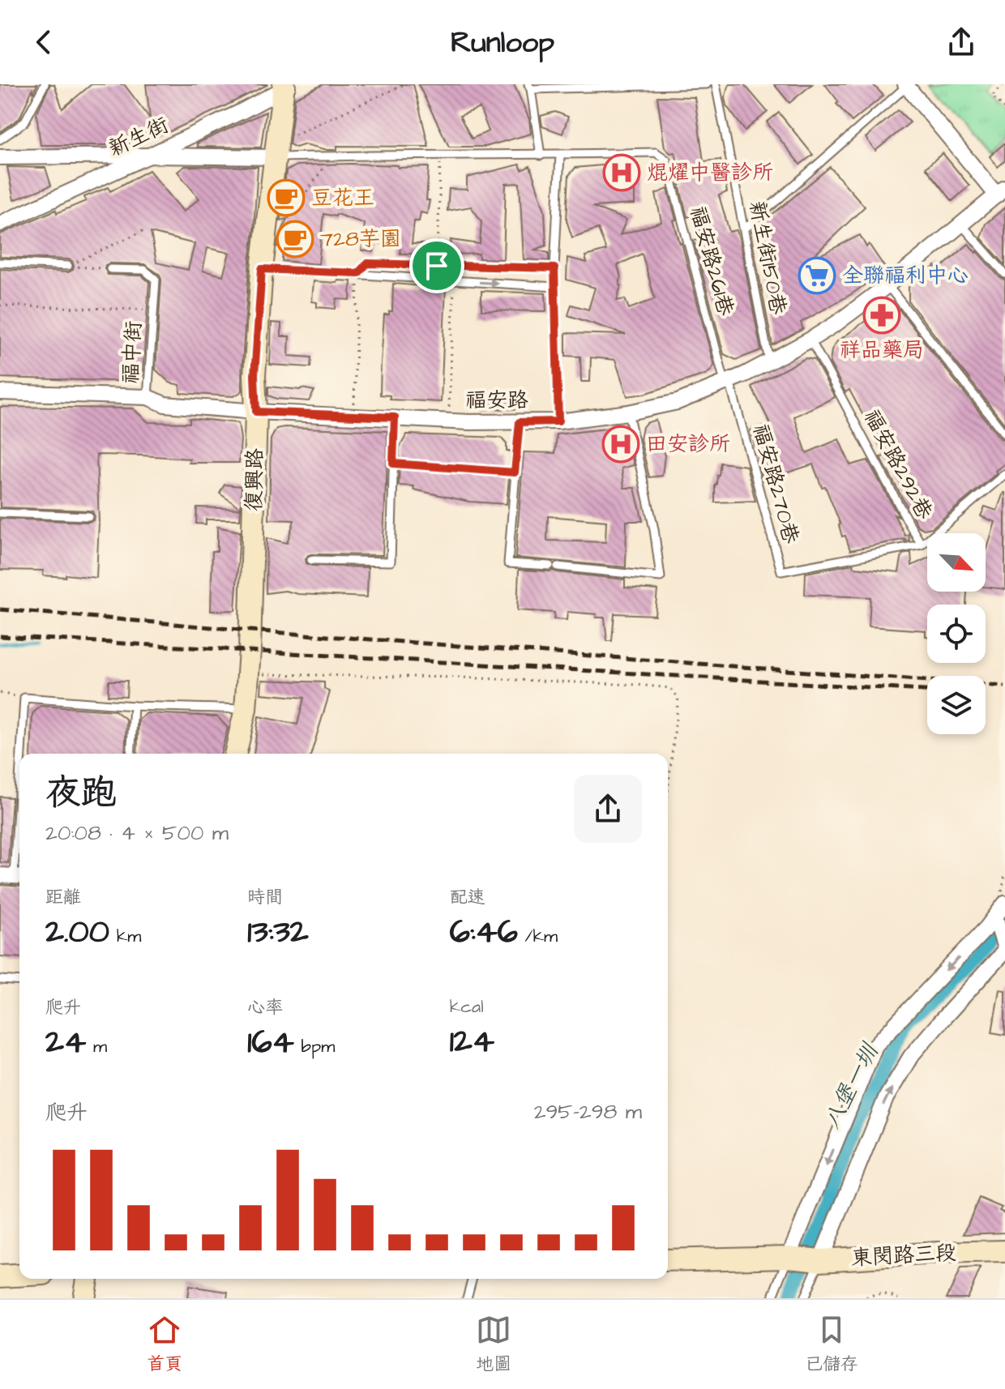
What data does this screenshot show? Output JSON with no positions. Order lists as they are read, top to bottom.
{
  "streets": {
    "street": [
      "新生街",
      "福安路",
      "復興路",
      "東閔路三段"
    ],
    "lane": [
      "新生街150巷",
      "福安路261巷",
      "福中街",
      "福安路292巷",
      "福安路270巷"
    ]
  },
  "crossings": [
    ["新生街", "復興路"],
    ["新生街150巷", "福安路"],
    ["福安路261巷", "福安路"],
    ["福安路261巷", "復興路"],
    ["福安路261巷", "福安路270巷"],
    ["福中街", "福安路"],
    ["福安路", "福安路292巷"],
    ["福安路", "復興路"],
    ["福安路", "福安路270巷"],
    ["福安路292巷", "福安路270巷"]
  ],
  "water": ["八堡一圳"],
  "places": {
    "hospital": ["焜燿中醫診所", "田安診所"],
    "cafe": ["豆花王", "728芋園"],
    "supermarket": ["全聯福利中心"],
    "pharmacy": ["祥品藥局"]
  },
  "north": "bottom right",
  "page": {
    "header": "Runloop",
    "heading": ["夜跑", "20:08 · 4 × 500 m"],
    "stats": [
      ["距離", "2.00 km"],
      ["時間", "13:32"],
      ["配速", "6:46 /km"],
      ["爬升", "24 m"],
      ["心率", "164 bpm"],
      ["kcal", "124"]
    ],
    "chart": ["爬升", "295–298 m"],
    "tabs": ["首頁", "地圖", "已儲存"]
  }
}
